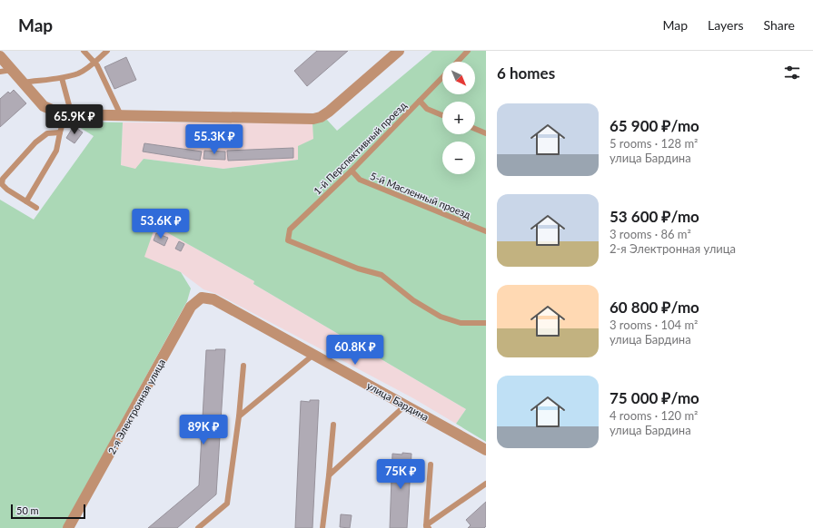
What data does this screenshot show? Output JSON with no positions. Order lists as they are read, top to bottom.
{
  "streets": {
    "street": ["улица Бардина", "2-я Электронная улица"],
    "lane": ["1-й Перспективный проезд", "5-й Масленный проезд"]
  },
  "crossings": [
    ["1-й Перспективный проезд", "5-й Масленный проезд"],
    ["улица Бардина", "2-я Электронная улица"]
  ],
  "scale_bar": "50 m",
  "north": "bottom right",
  "page": {
    "header": "Map",
    "nav": ["Map", "Layers", "Share"],
    "heading": "6 homes",
    "map_buttons": ["+", "−"],
    "list": [
      {
        "name": "65 900 ₽/mo",
        "note": "5 rooms · 128 m² · улица Бардина"
      },
      {
        "name": "53 600 ₽/mo",
        "note": "3 rooms · 86 m² · 2-я Электронная улица"
      },
      {
        "name": "60 800 ₽/mo",
        "note": "3 rooms · 104 m² · улица Бардина"
      },
      {
        "name": "75 000 ₽/mo",
        "note": "4 rooms · 120 m² · улица Бардина"
      }
    ],
    "price": [
      "65.9K ₽",
      "55.3K ₽",
      "53.6K ₽",
      "60.8K ₽",
      "89K ₽",
      "75K ₽"
    ],
    "scale": "50 m"
  }
}
